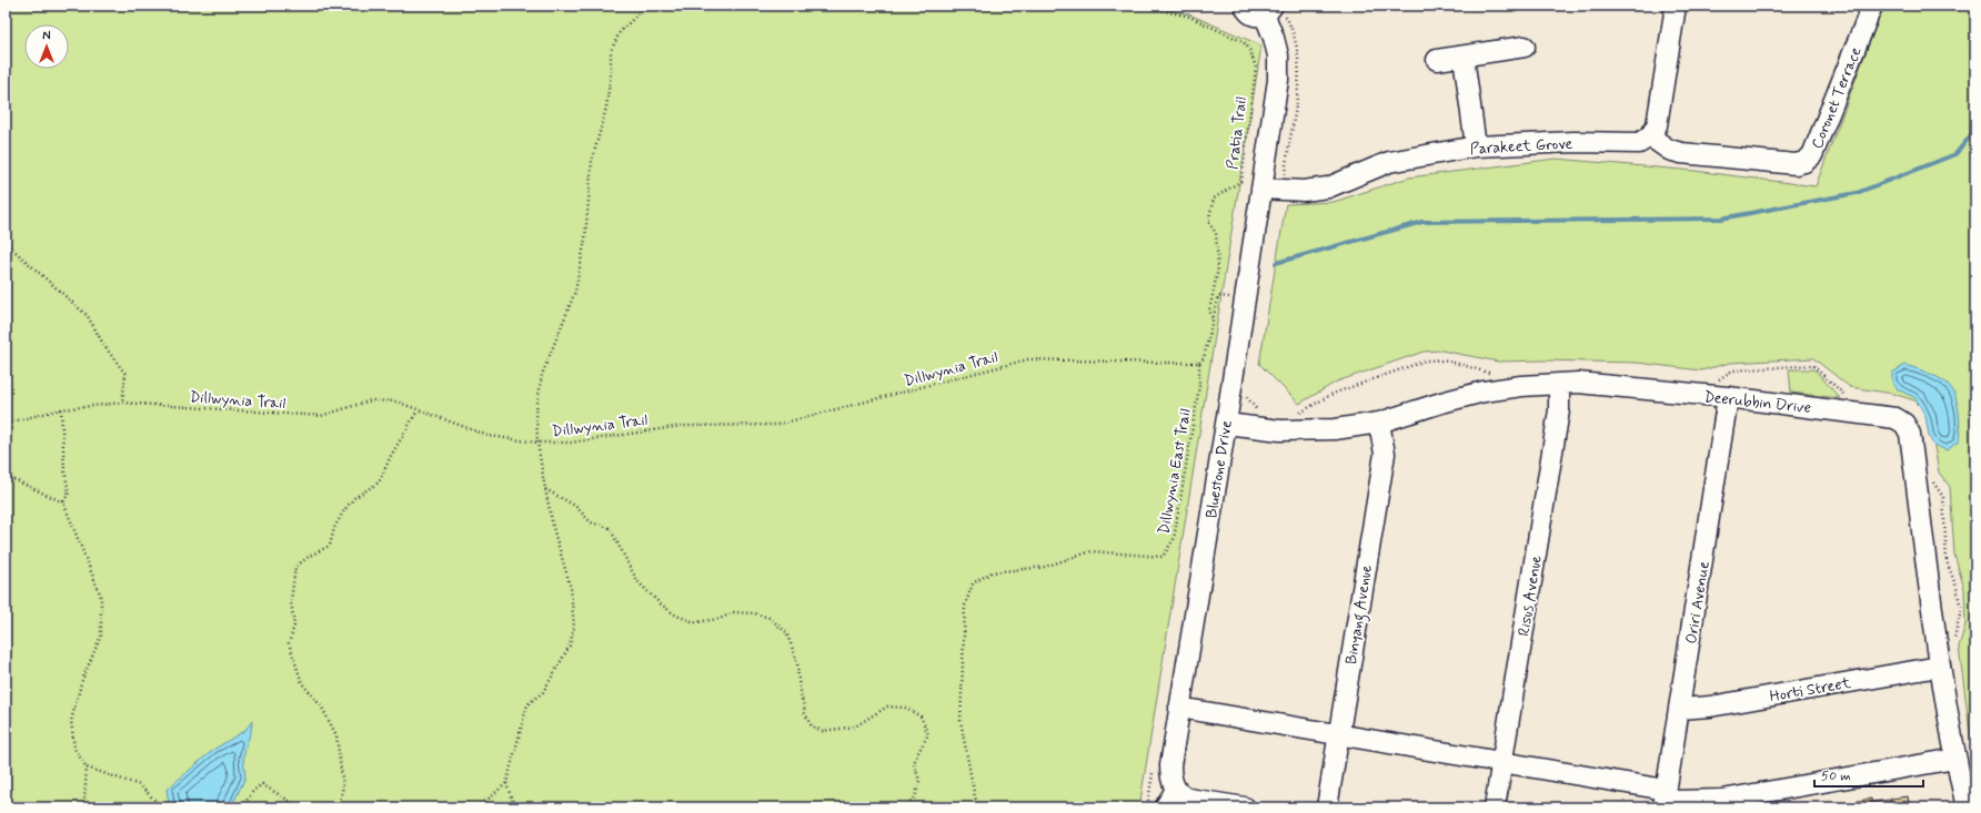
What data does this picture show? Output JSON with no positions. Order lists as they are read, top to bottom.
{
  "streets": {
    "street": [
      "Coronet Terrace",
      "Parakeet Grove",
      "Deerubbin Drive",
      "Bluestone Drive",
      "Risus Avenue",
      "Oriri Avenue",
      "Binyang Avenue",
      "Horti Street"
    ],
    "path": ["Pratia Trail", "Dillwynia Trail", "Dillwynia East Trail"]
  },
  "crossings": [
    ["Coronet Terrace", "Parakeet Grove"],
    ["Parakeet Grove", "Bluestone Drive"],
    ["Dillwynia Trail", "Dillwynia East Trail"],
    ["Deerubbin Drive", "Bluestone Drive"],
    ["Deerubbin Drive", "Risus Avenue"],
    ["Deerubbin Drive", "Oriri Avenue"],
    ["Deerubbin Drive", "Binyang Avenue"],
    ["Deerubbin Drive", "Horti Street"],
    ["Oriri Avenue", "Horti Street"]
  ],
  "scale_bar": "50 m",
  "north": "top"
}
